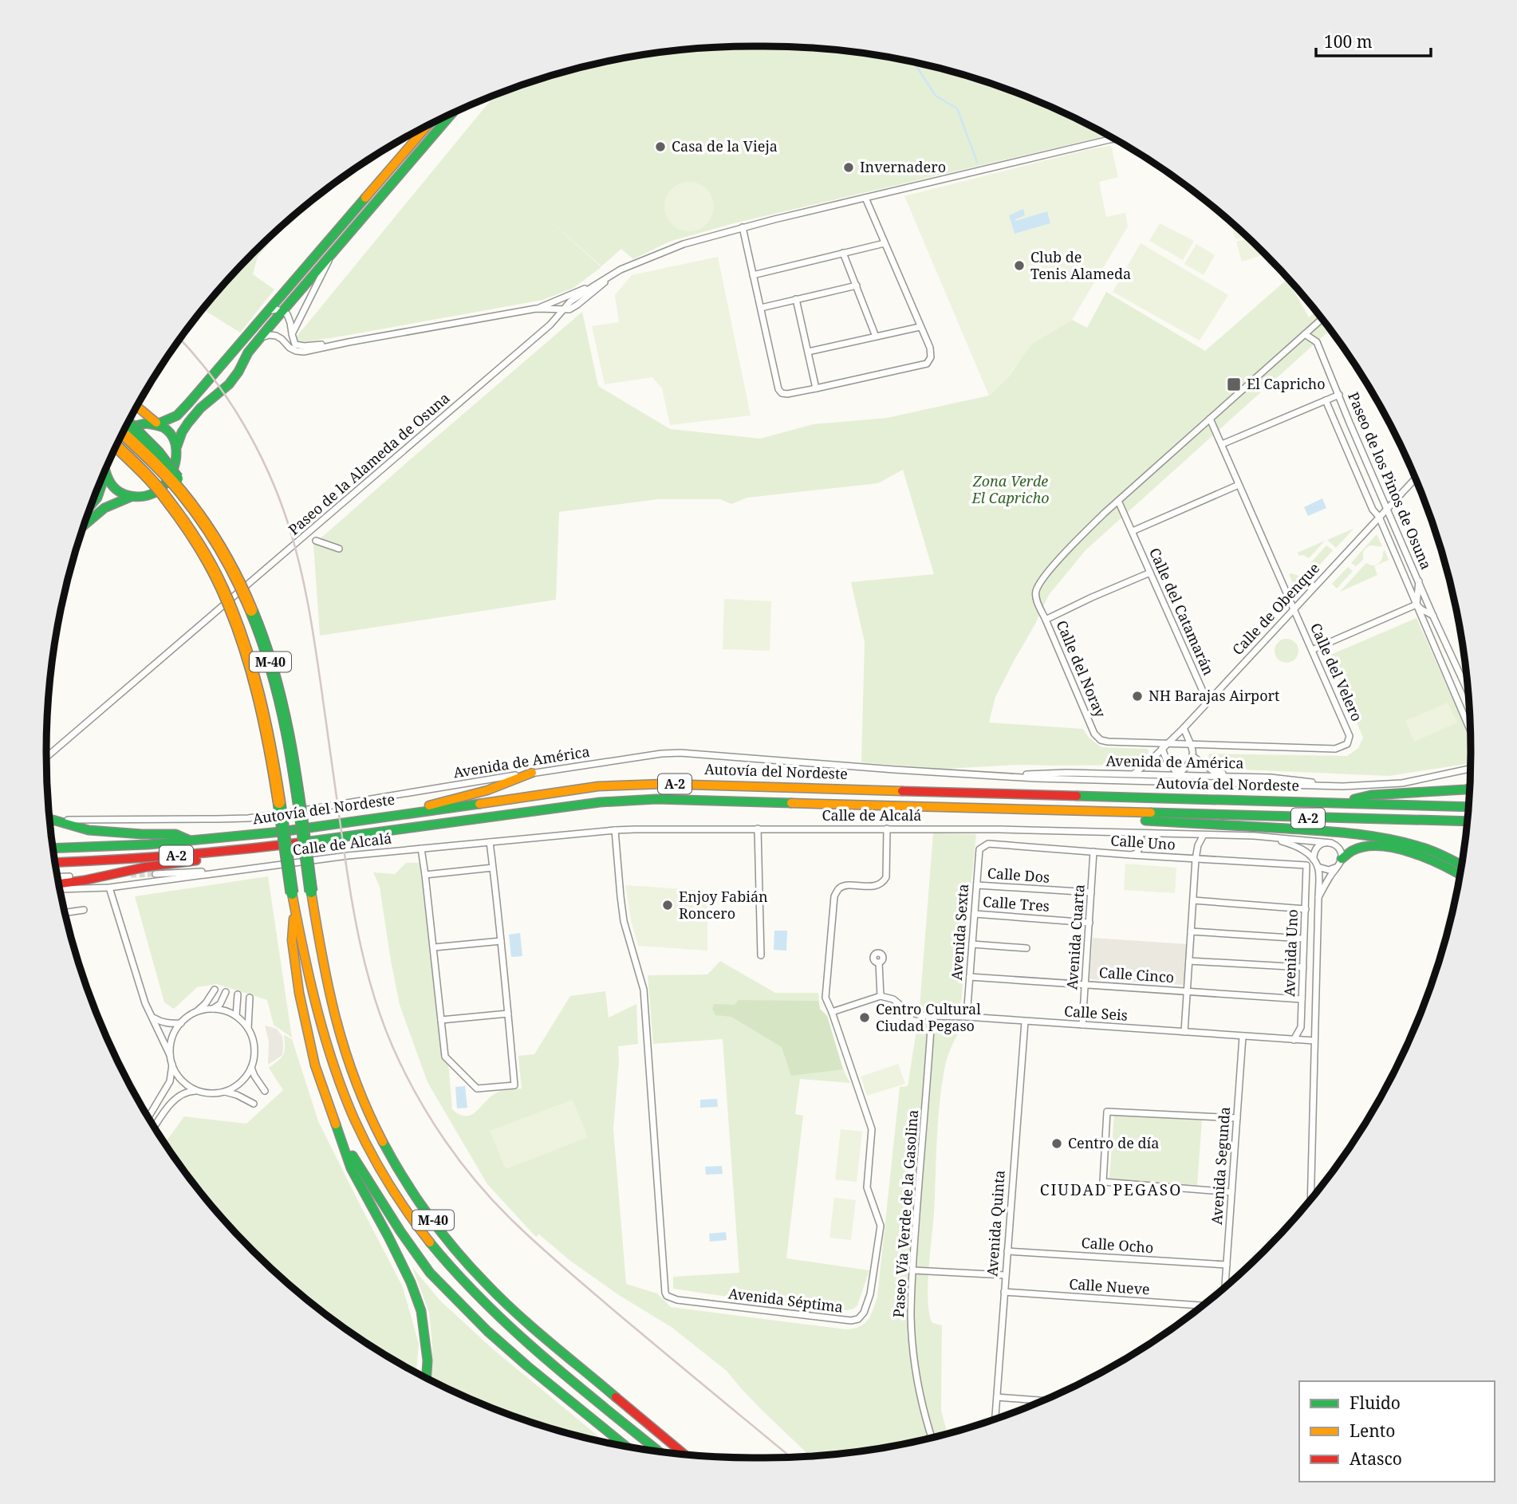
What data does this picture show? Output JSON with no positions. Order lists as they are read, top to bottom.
{
  "streets": {
    "main road": ["M-40", "Autovía del Nordeste", "A-2"],
    "street": [
      "Paseo de la Alameda de Osuna",
      "Paseo de los Pinos de Osuna",
      "Calle de Obenque",
      "Calle del Catamarán",
      "Calle del Noray",
      "Calle del Velero",
      "Avenida de América",
      "Calle de Alcalá",
      "Calle Uno",
      "Calle Dos",
      "Calle Tres",
      "Avenida Sexta",
      "Avenida Cuarta",
      "Avenida Uno",
      "Calle Cinco",
      "Calle Seis",
      "Avenida Segunda",
      "Paseo Vía Verde de la Gasolina",
      "Avenida Quinta",
      "Calle Ocho",
      "Calle Nueve",
      "Avenida Séptima"
    ]
  },
  "crossings": [
    ["Paseo de los Pinos de Osuna", "Calle de Obenque"],
    ["Calle de Obenque", "Calle del Catamarán"],
    ["Calle de Obenque", "Calle del Noray"],
    ["Calle de Obenque", "Calle del Velero"],
    ["Calle de Obenque", "Avenida de América"],
    ["Calle del Catamarán", "Calle del Noray"],
    ["Calle del Noray", "Calle del Velero"],
    ["Calle de Alcalá", "Avenida Séptima"],
    ["Calle Uno", "Avenida Sexta"],
    ["Calle Uno", "Avenida Cuarta"],
    ["Calle Uno", "Avenida Uno"],
    ["Calle Dos", "Avenida Sexta"],
    ["Calle Dos", "Avenida Cuarta"],
    ["Calle Tres", "Avenida Sexta"],
    ["Calle Tres", "Avenida Cuarta"],
    ["Avenida Sexta", "Calle Cinco"],
    ["Avenida Sexta", "Calle Seis"],
    ["Avenida Cuarta", "Calle Cinco"],
    ["Avenida Cuarta", "Calle Seis"],
    ["Avenida Uno", "Calle Cinco"],
    ["Avenida Uno", "Calle Seis"],
    ["Calle Seis", "Avenida Segunda"],
    ["Calle Seis", "Paseo Vía Verde de la Gasolina"],
    ["Calle Seis", "Avenida Quinta"],
    ["Avenida Segunda", "Calle Ocho"],
    ["Avenida Quinta", "Calle Ocho"],
    ["Avenida Quinta", "Calle Nueve"]
  ],
  "districts": ["CIUDAD PEGASO"],
  "parks": ["Zona Verde El Capricho"],
  "places": {
    "other": [
      "Casa de la Vieja",
      "Invernadero",
      "Club de Tenis Alameda",
      "NH Barajas Airport",
      "Enjoy Fabián Roncero",
      "Centro Cultural Ciudad Pegaso",
      "Centro de día"
    ],
    "transit": ["El Capricho"]
  },
  "legend": ["Fluido", "Lento", "Atasco"],
  "scale_bar": "100 m"
}
